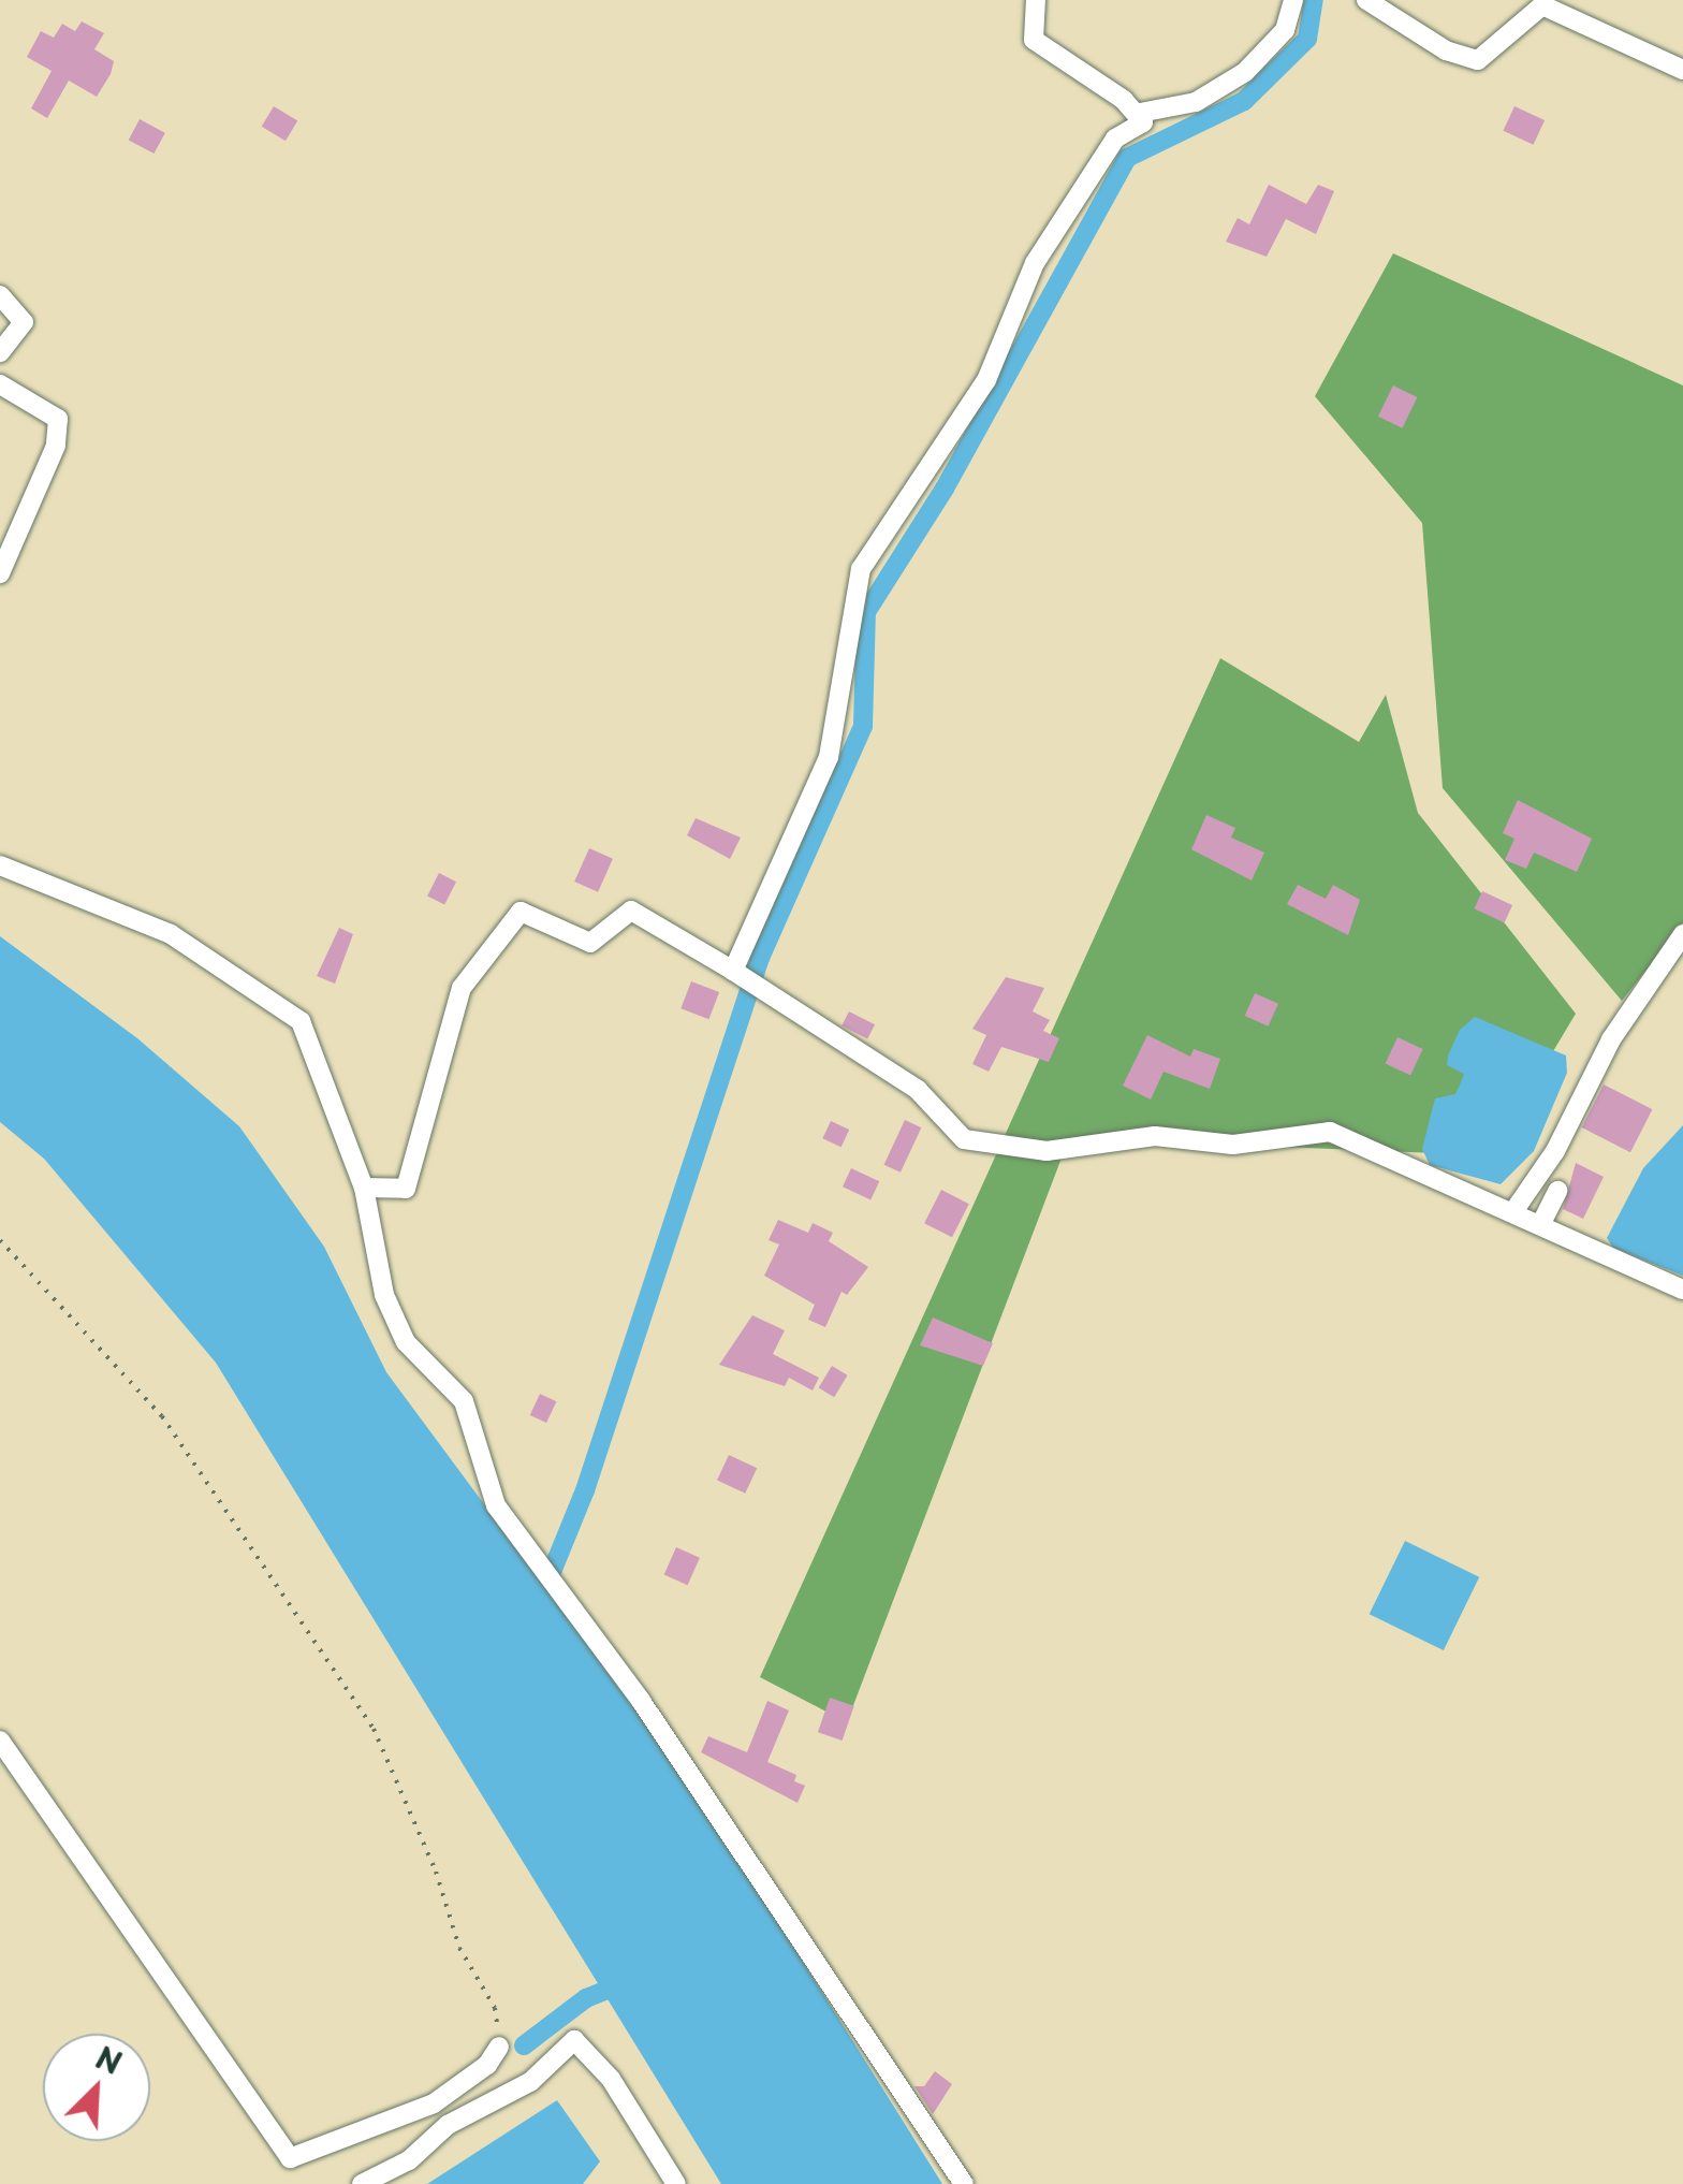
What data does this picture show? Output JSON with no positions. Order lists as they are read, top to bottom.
{
  "north": "top right"
}
